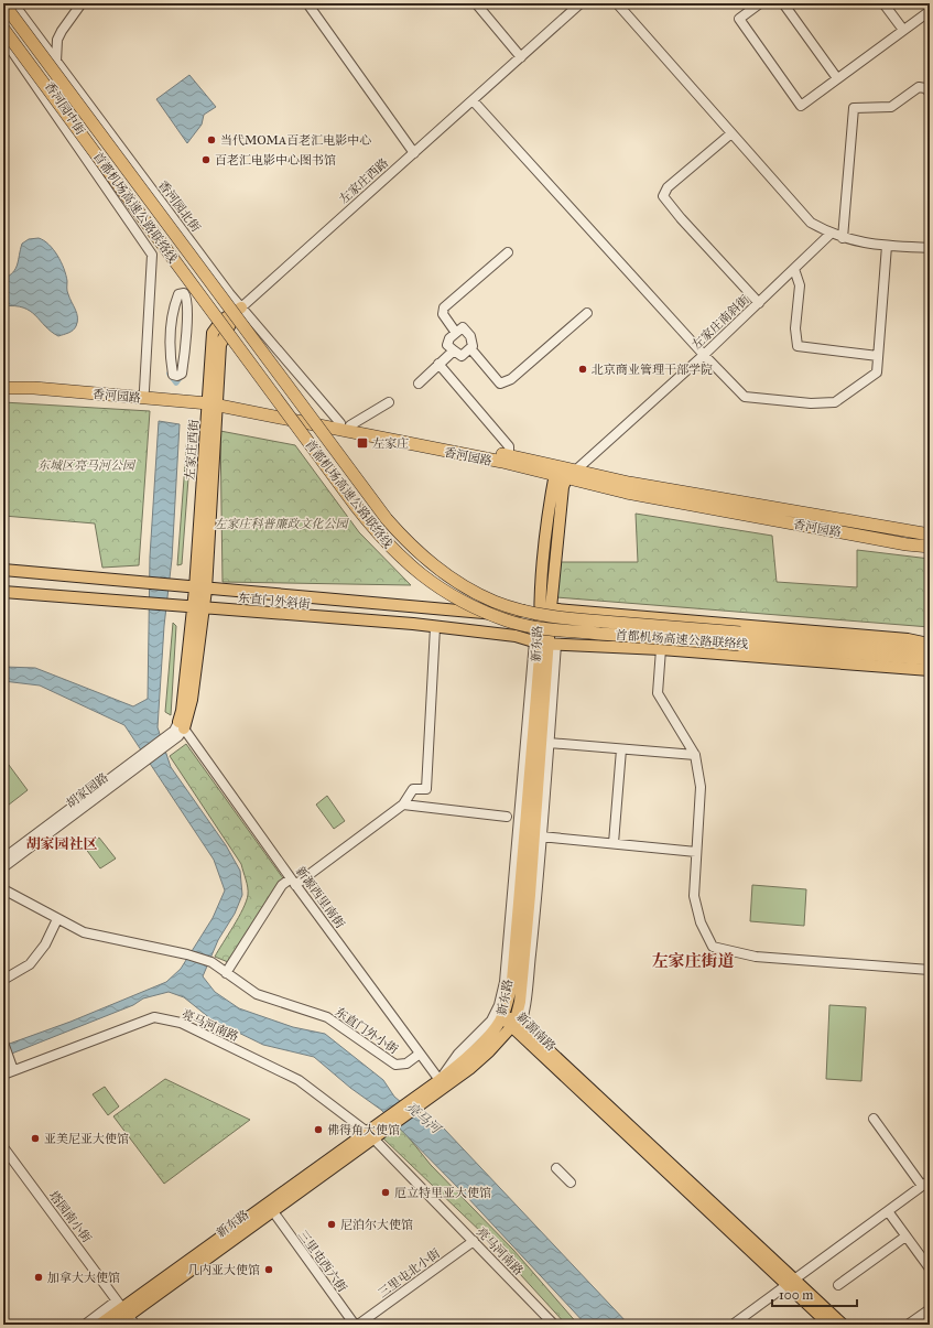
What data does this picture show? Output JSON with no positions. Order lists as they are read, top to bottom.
{
  "streets": {
    "highway": ["首都机场高速公路联络线", "香河园路"],
    "main road": [
      "左家庄西路",
      "左家庄西街",
      "东直门外斜街",
      "新东路",
      "新源南路"
    ],
    "street": [
      "香河园中街",
      "香河园北街",
      "左家庄南斜街",
      "胡家园路",
      "新源西里南街",
      "亮马河南路",
      "东直门外小街",
      "塔园南小街",
      "三里屯西六街",
      "三里屯北小街"
    ]
  },
  "crossings": [
    ["香河园中街", "香河园路"],
    ["左家庄西路", "香河园北街"],
    ["左家庄西路", "香河园路"],
    ["左家庄西路", "左家庄西街"],
    ["香河园北街", "香河园路"],
    ["首都机场高速公路联络线", "东直门外斜街"],
    ["左家庄南斜街", "香河园路"],
    ["香河园路", "左家庄西街"],
    ["香河园路", "新东路"],
    ["左家庄西街", "东直门外斜街"],
    ["东直门外斜街", "新东路"],
    ["新东路", "新源西里南街"],
    ["新东路", "亮马河南路"],
    ["新东路", "新源南路"],
    ["新东路", "塔园南小街"],
    ["新东路", "三里屯西六街"],
    ["胡家园路", "新源西里南街"],
    ["新源西里南街", "东直门外小街"],
    ["亮马河南路", "三里屯北小街"]
  ],
  "districts": ["胡家园社区", "左家庄街道"],
  "water": ["亮马河"],
  "parks": ["东城区亮马河公园", "左家庄科普廉政文化公园"],
  "places": {
    "other": [
      "当代MOMA百老汇电影中心",
      "百老汇电影中心图书馆",
      "北京商业管理干部学院",
      "佛得角大使馆",
      "亚美尼亚大使馆",
      "厄立特里亚大使馆",
      "尼泊尔大使馆",
      "几内亚大使馆",
      "加拿大大使馆"
    ],
    "transit": ["左家庄"]
  },
  "scale_bar": "100 m"
}
